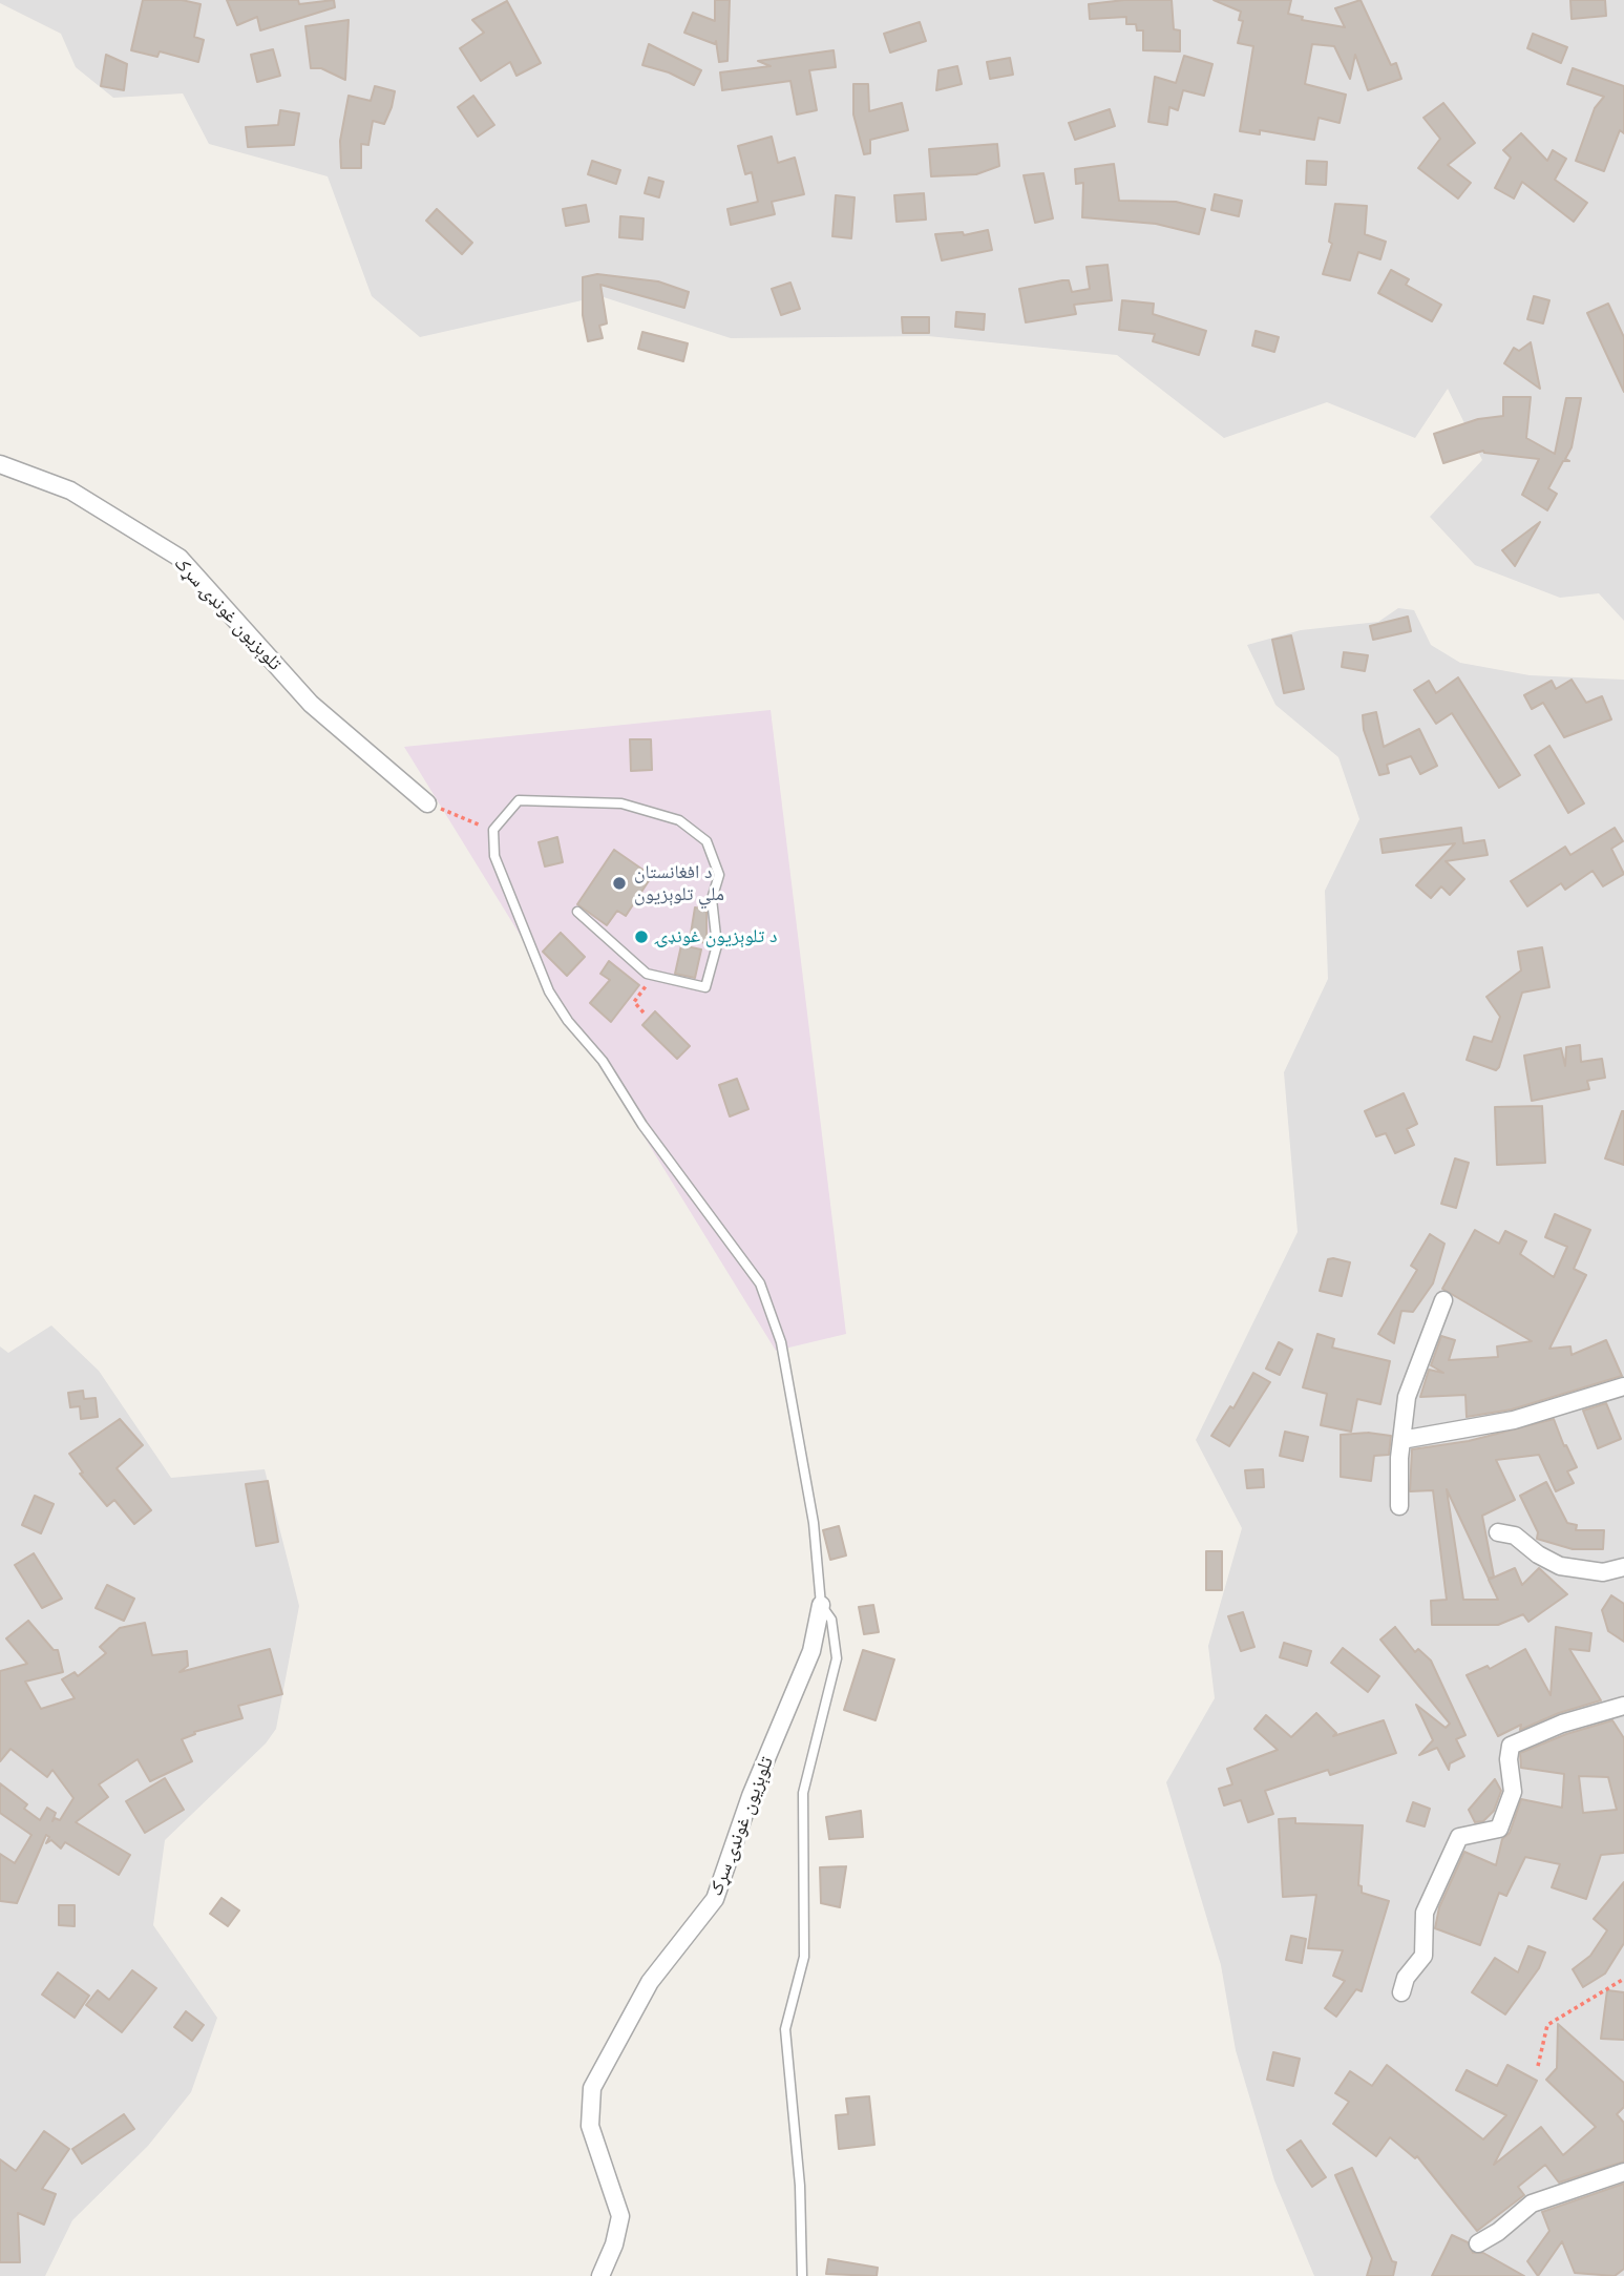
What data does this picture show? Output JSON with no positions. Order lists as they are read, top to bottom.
{
  "streets": {
    "street": ["تلوېزيون غونډۍ سړک"]
  },
  "places": ["د افغانستان ملي تلوېزیون", "د تلوېزیون غونډۍ"]
}
